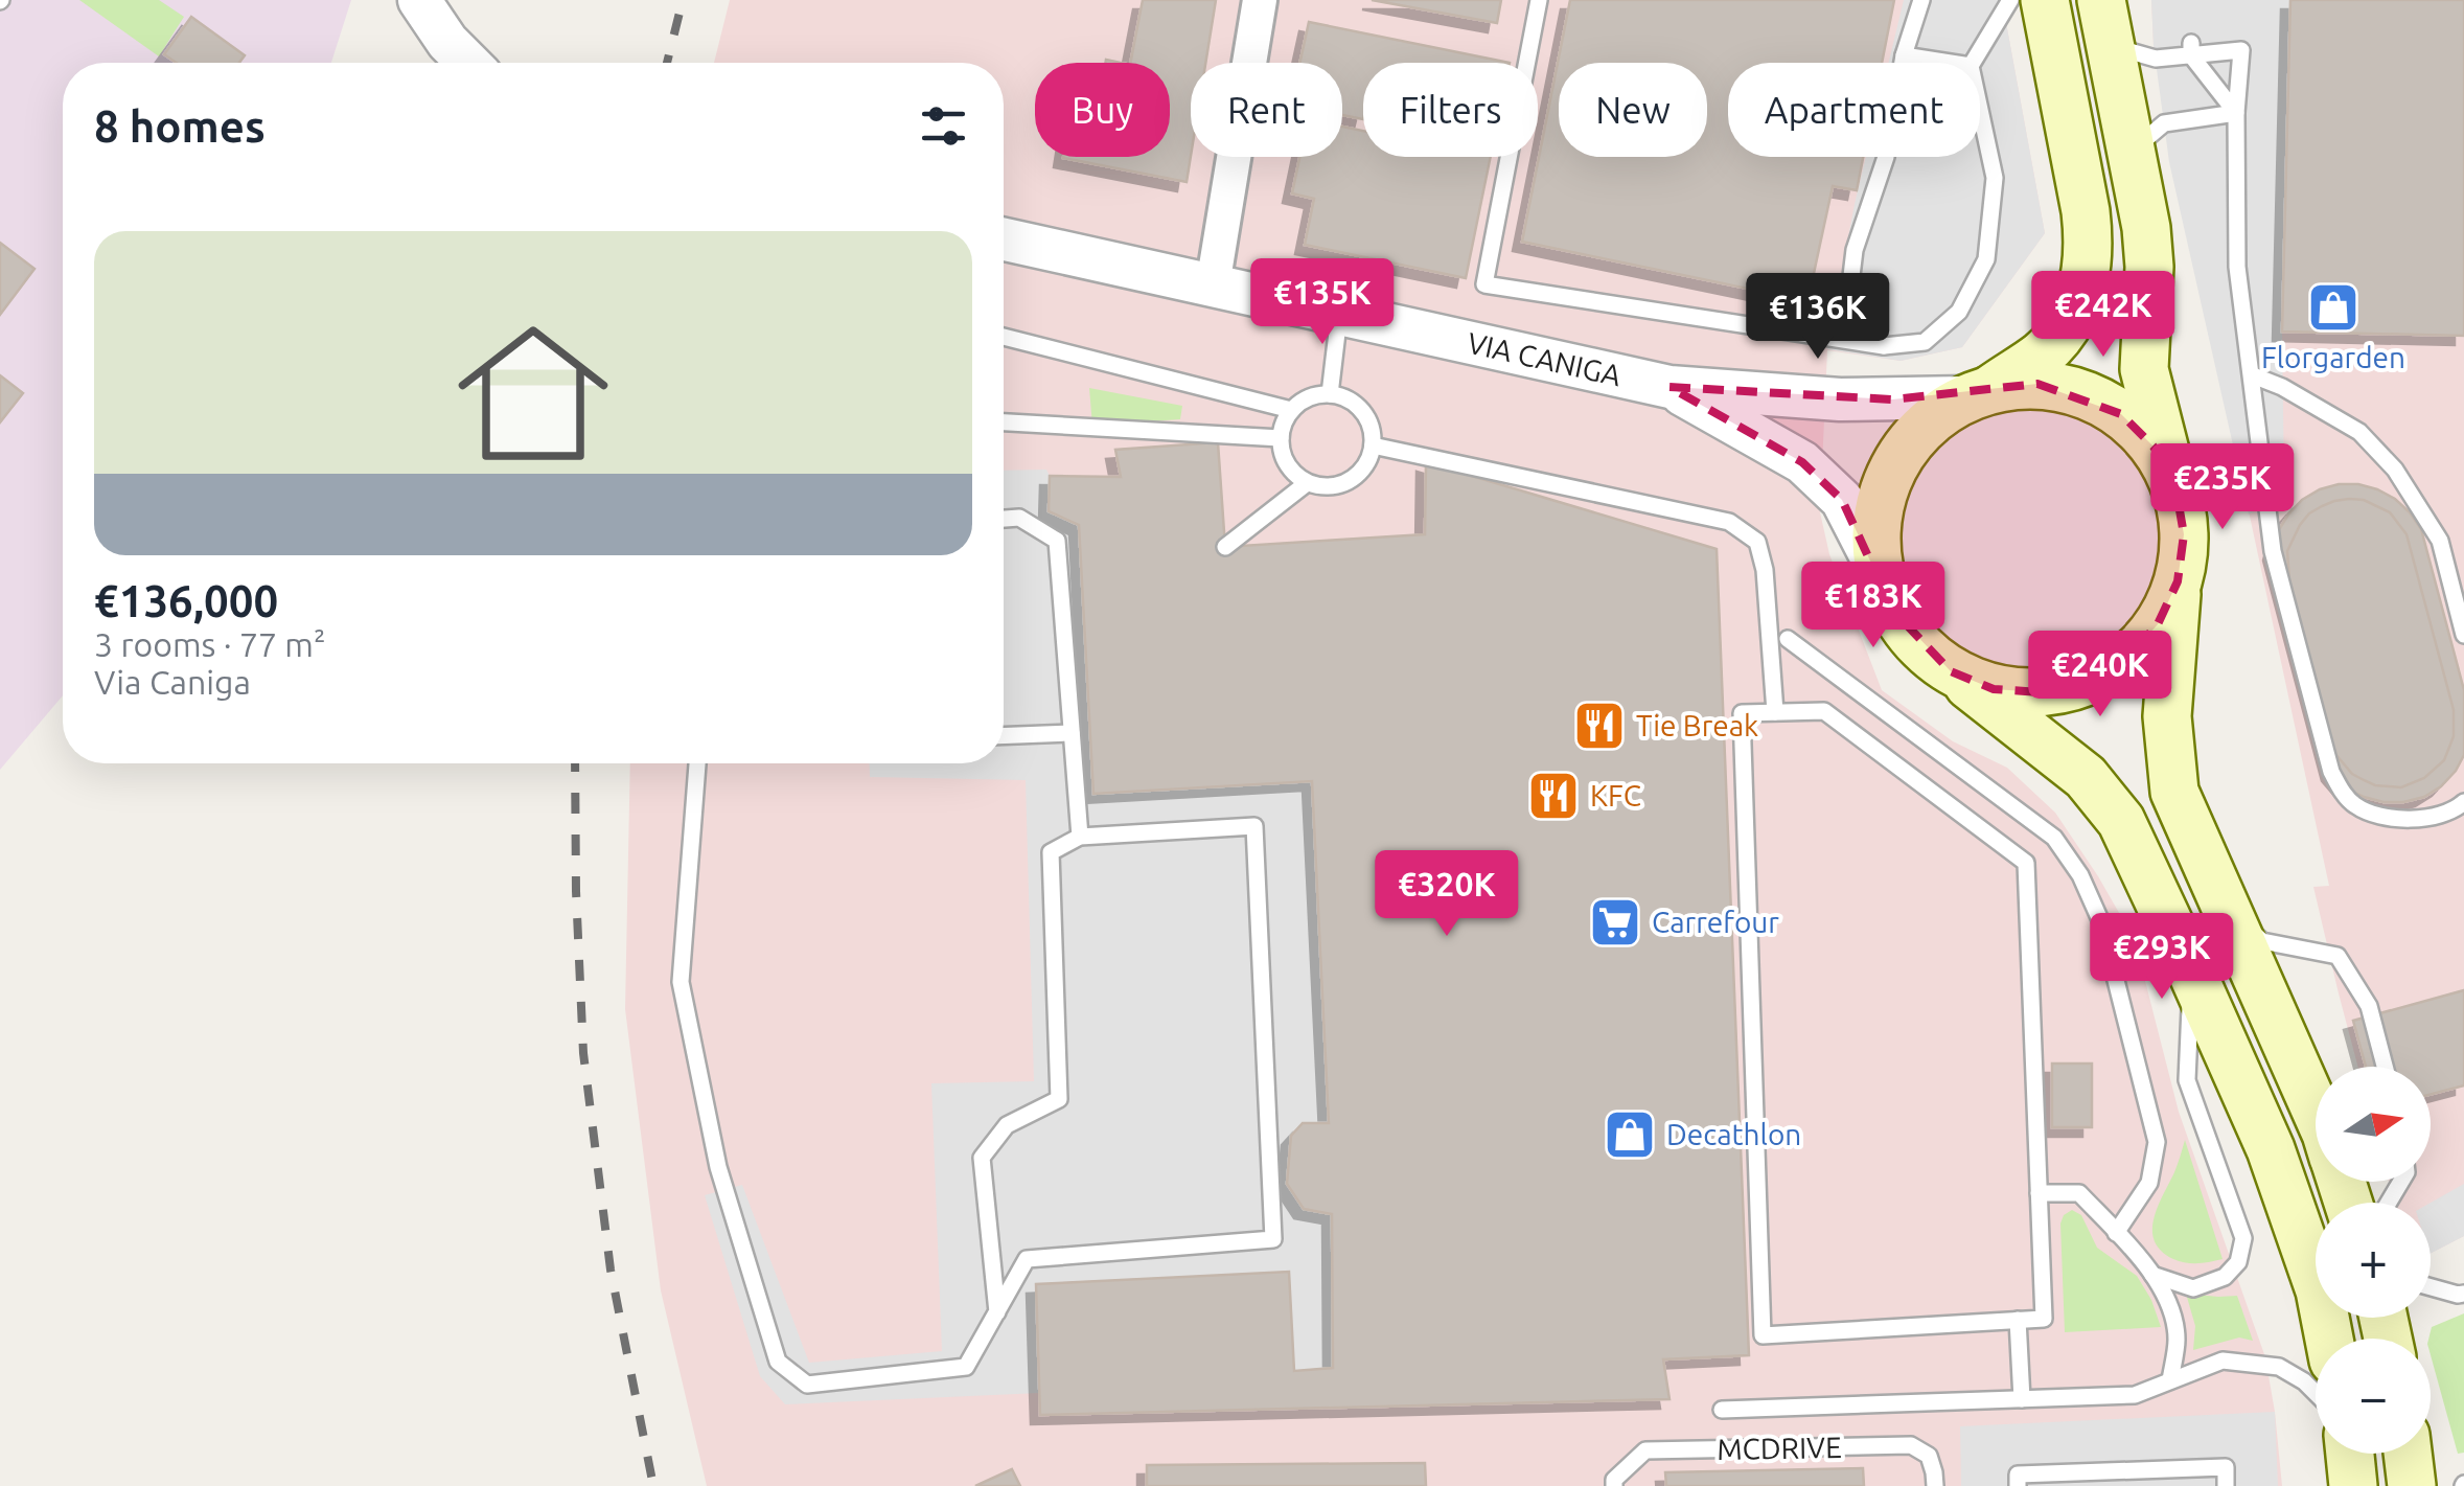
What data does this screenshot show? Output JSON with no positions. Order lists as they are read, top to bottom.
{
  "streets": {
    "street": ["VIA CANIGA"],
    "lane": ["MCDRIVE"]
  },
  "places": {
    "shop": ["Florgarden", "Decathlon"],
    "restaurant": ["Tie Break", "KFC"],
    "supermarket": ["Carrefour"]
  },
  "north": "right",
  "page": {
    "chip": [
      "Buy",
      "Rent",
      "Filters",
      "New",
      "Apartment"
    ],
    "heading": "8 homes",
    "list": [
      {
        "name": "€136,000",
        "note": "3 rooms · 77 m² · Via Caniga"
      }
    ],
    "price": [
      "€135K",
      "€242K",
      "€136K",
      "€235K",
      "€183K",
      "€240K",
      "€320K",
      "€293K"
    ],
    "map_buttons": ["+", "−"]
  }
}
